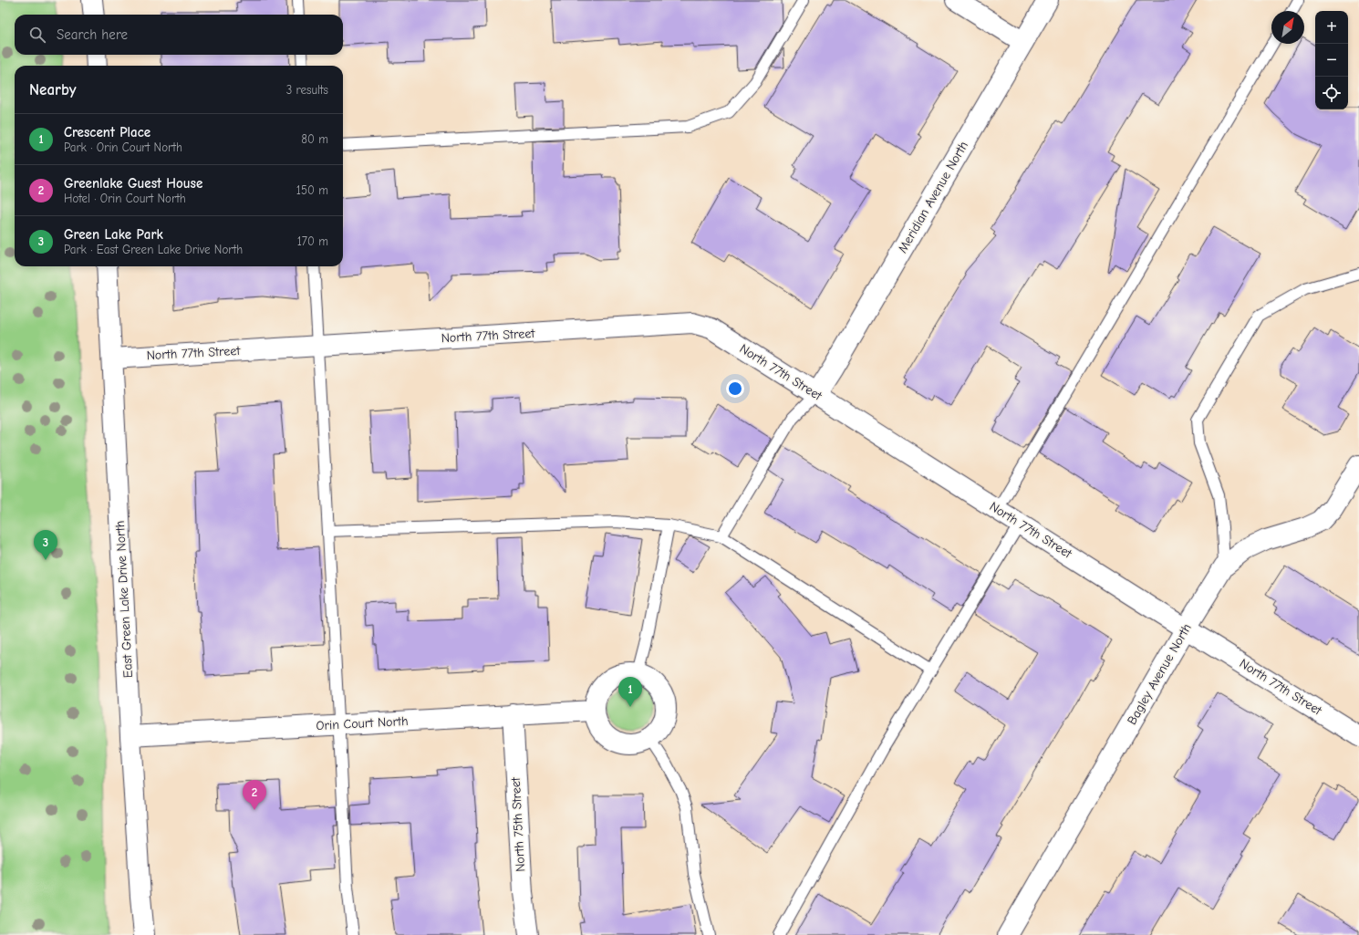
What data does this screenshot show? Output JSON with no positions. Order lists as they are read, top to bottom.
{
  "streets": {
    "street": [
      "Meridian Avenue North",
      "North 77th Street",
      "East Green Lake Drive North",
      "Bagley Avenue North",
      "Orin Court North",
      "North 75th Street"
    ]
  },
  "crossings": [
    ["Meridian Avenue North", "North 77th Street"],
    ["North 77th Street", "East Green Lake Drive North"],
    ["North 77th Street", "Bagley Avenue North"],
    ["East Green Lake Drive North", "Orin Court North"],
    ["Orin Court North", "North 75th Street"]
  ],
  "north": "top right",
  "page": {
    "map_buttons": ["+", "−"],
    "search": "Search here",
    "heading": ["Nearby", "3 results"],
    "list": [
      {
        "mark": "1",
        "name": "Crescent Place",
        "note": "Park · Orin Court North",
        "value": "80 m"
      },
      {
        "mark": "2",
        "name": "Greenlake Guest House",
        "note": "Hotel · Orin Court North",
        "value": "150 m"
      },
      {
        "mark": "3",
        "name": "Green Lake Park",
        "note": "Park · East Green Lake Drive North",
        "value": "170 m"
      }
    ],
    "pins": ["3", "1", "2"]
  }
}
